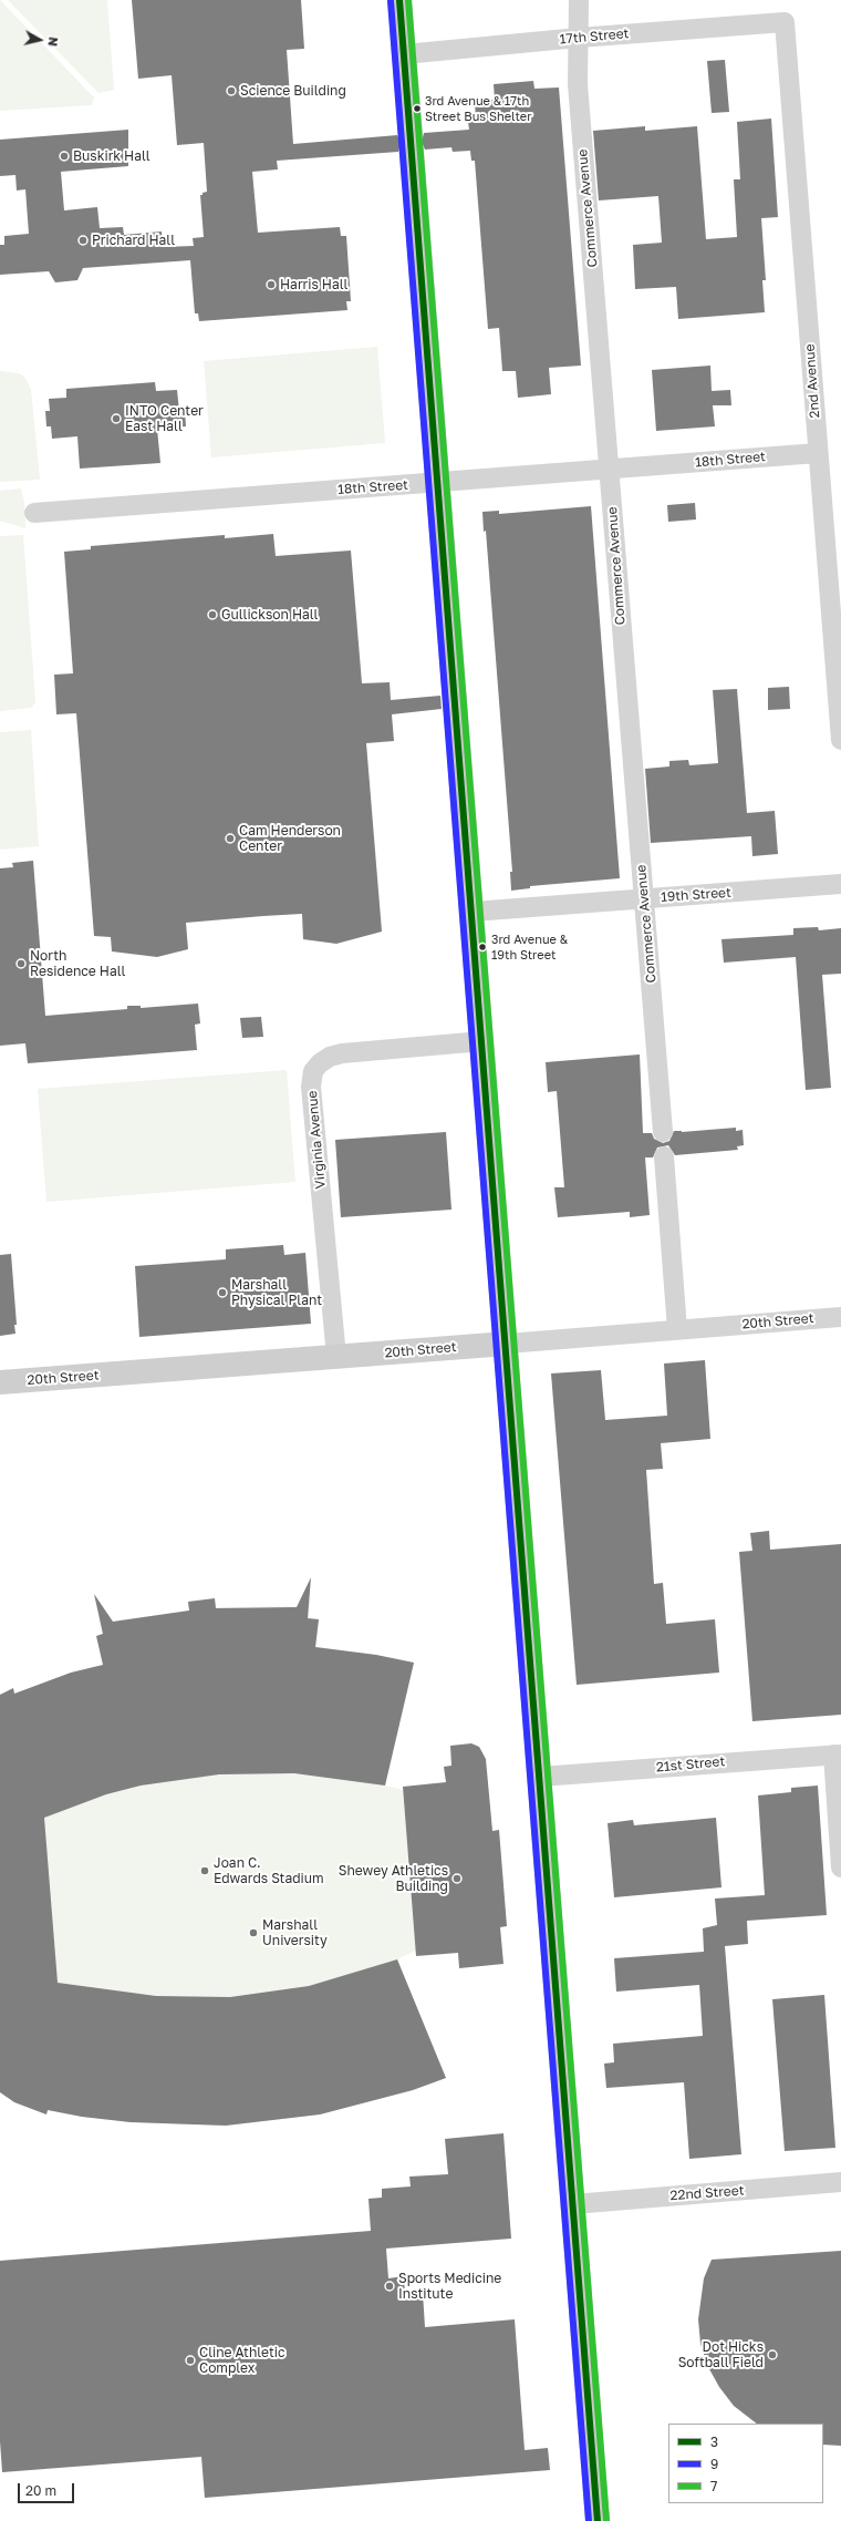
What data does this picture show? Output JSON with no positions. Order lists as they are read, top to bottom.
{
  "streets": {
    "main road": ["20th Street"],
    "street": [
      "17th Street",
      "Commerce Avenue",
      "2nd Avenue",
      "18th Street",
      "19th Street",
      "Virginia Avenue",
      "21st Street",
      "22nd Street"
    ]
  },
  "crossings": [
    ["17th Street", "Commerce Avenue"],
    ["17th Street", "2nd Avenue"],
    ["Commerce Avenue", "18th Street"],
    ["Commerce Avenue", "19th Street"],
    ["2nd Avenue", "18th Street"],
    ["Virginia Avenue", "20th Street"]
  ],
  "places": [
    "Science Building",
    "3rd Avenue & 17th Street Bus Shelter",
    "Buskirk Hall",
    "Prichard Hall",
    "Harris Hall",
    "INTO Center East Hall",
    "Gullickson Hall",
    "Cam Henderson Center",
    "3rd Avenue & 19th Street",
    "North Residence Hall",
    "Marshall Physical Plant",
    "Joan C. Edwards Stadium",
    "Shewey Athletics Building",
    "Marshall University",
    "Sports Medicine Institute",
    "Dot Hicks Softball Field",
    "Cline Athletic Complex"
  ],
  "lines": ["transit line 3", "transit line 7", "transit line 9"],
  "legend": ["3", "9", "7"],
  "scale_bar": "20 m",
  "north": "right"
}
